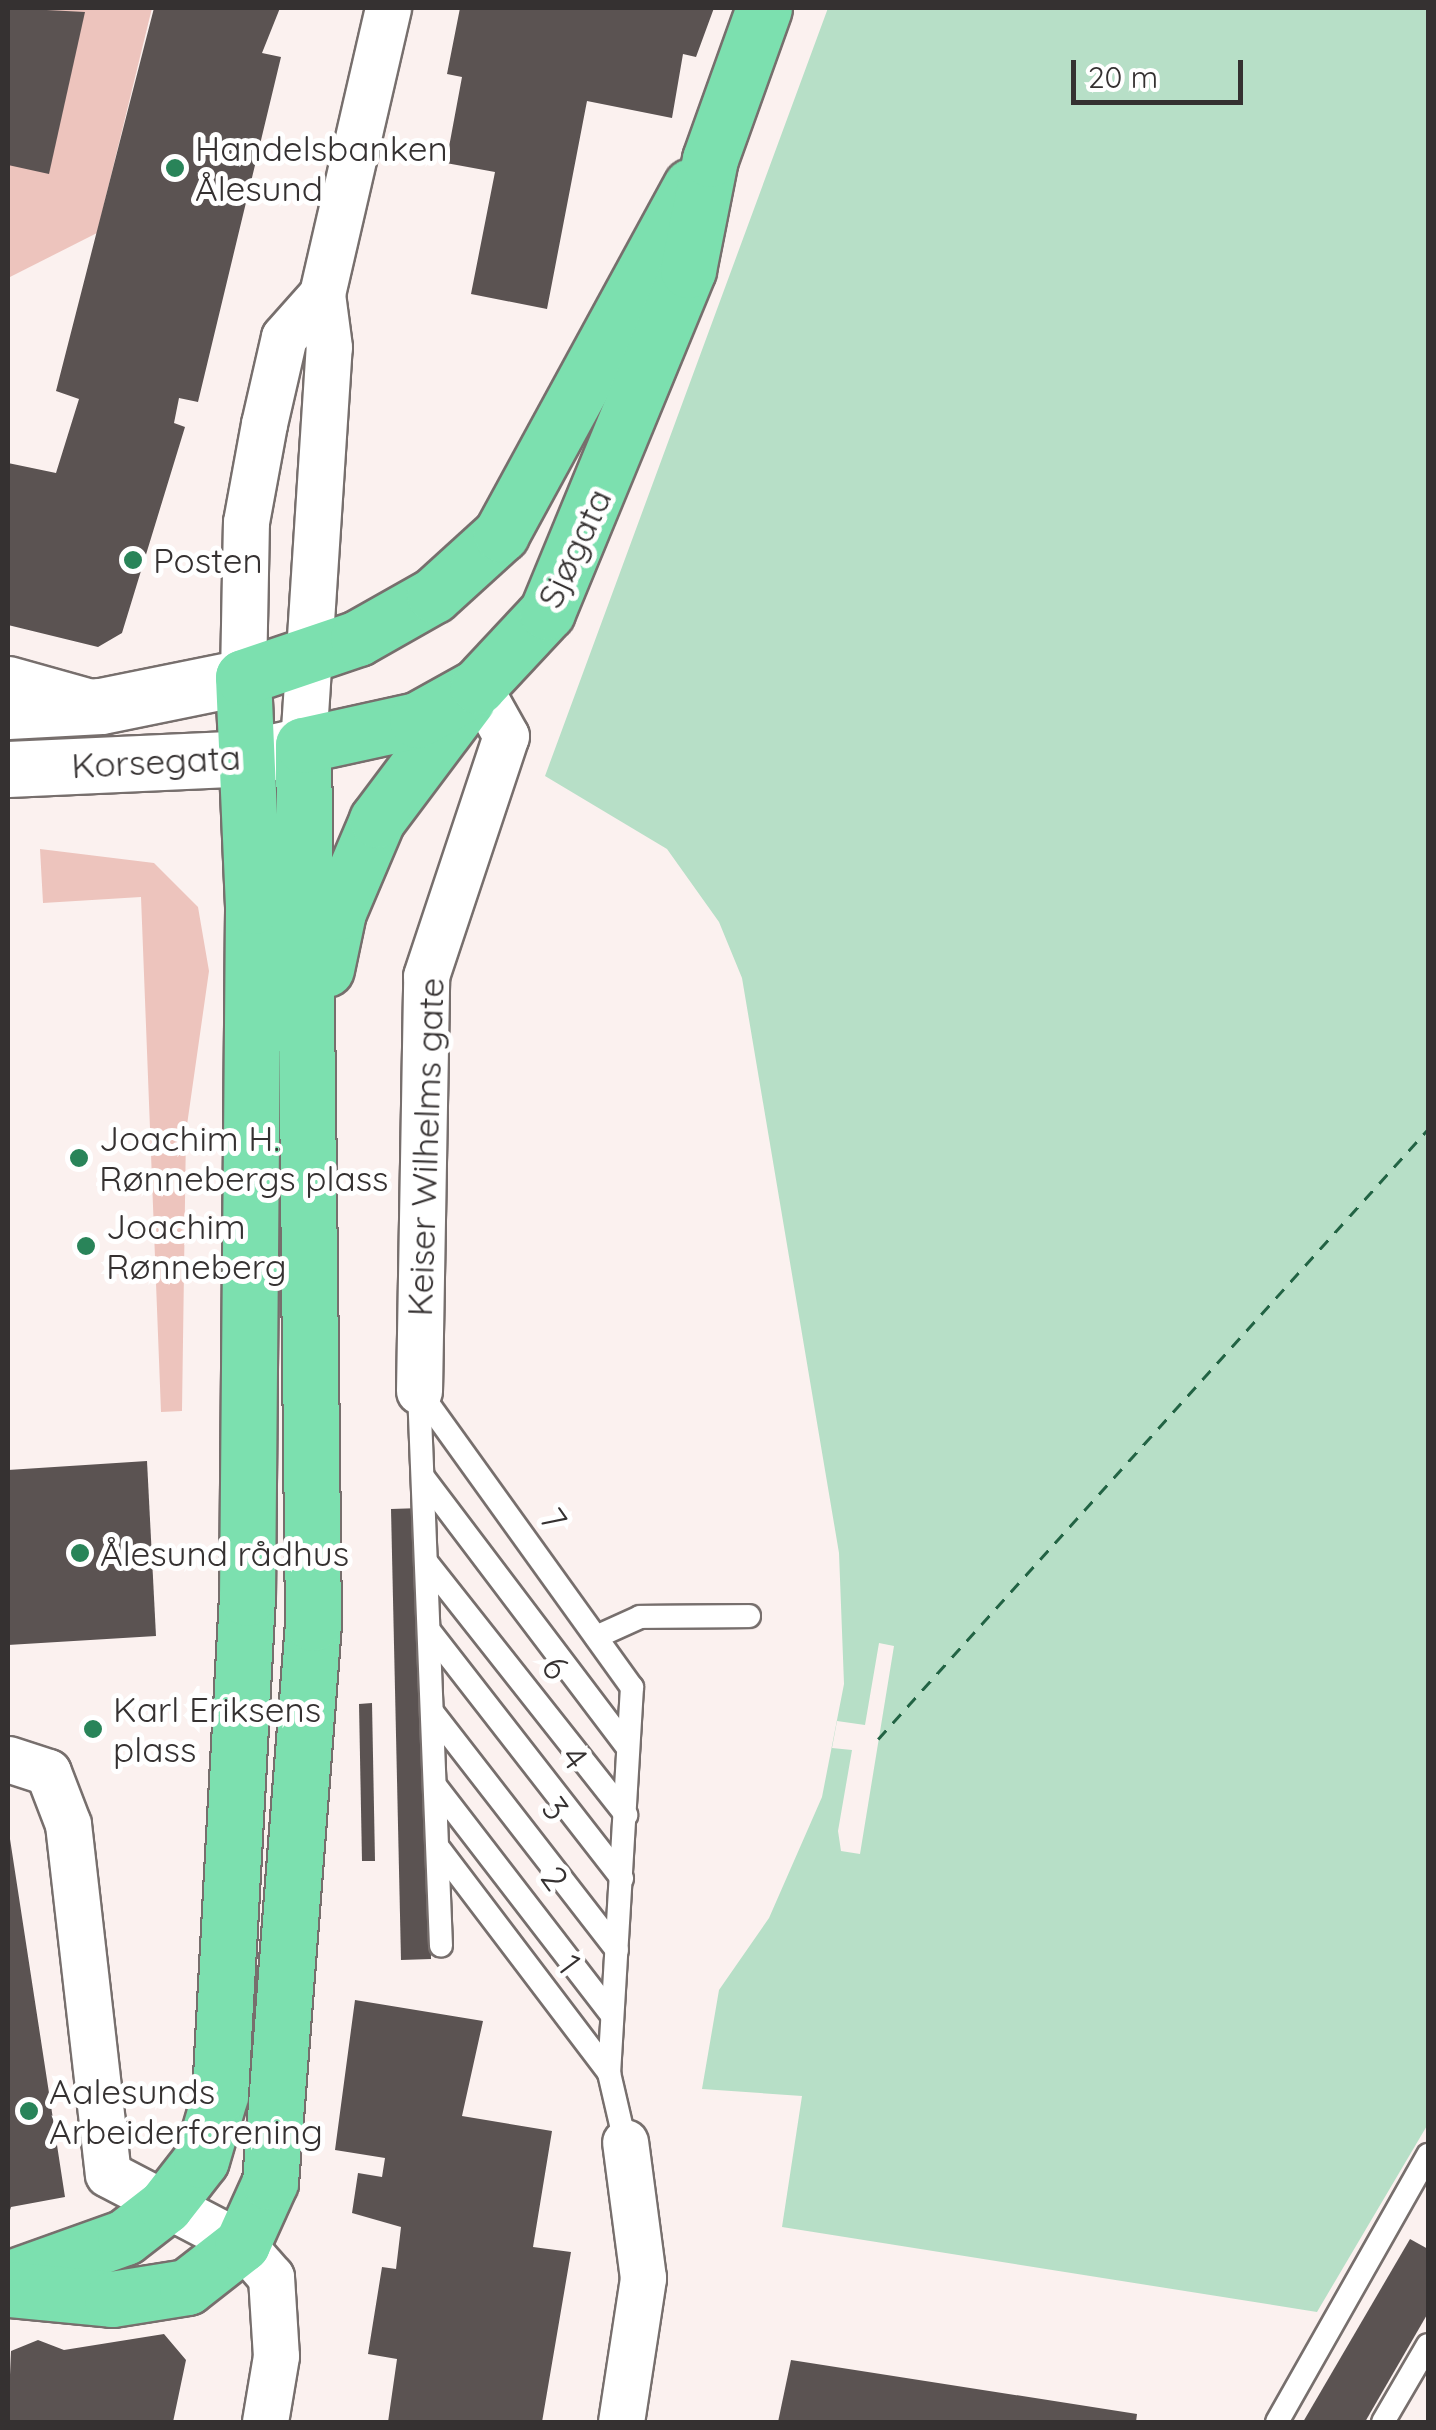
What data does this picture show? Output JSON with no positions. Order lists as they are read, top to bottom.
{
  "streets": {
    "highway": ["Sjøgata"],
    "street": ["Korsegata", "Keiser Wilhelms gate"],
    "lane": [
      "7",
      "6",
      "4",
      "3",
      "2",
      "1"
    ]
  },
  "crossings": [
    ["Sjøgata", "Korsegata"],
    ["Sjøgata", "Keiser Wilhelms gate"],
    ["Keiser Wilhelms gate", "7"]
  ],
  "places": [
    "Handelsbanken Ålesund",
    "Posten",
    "Joachim H. Rønnebergs plass",
    "Joachim Rønneberg",
    "Ålesund rådhus",
    "Karl Eriksens plass",
    "Aalesunds Arbeiderforening"
  ],
  "scale_bar": "20 m"
}
